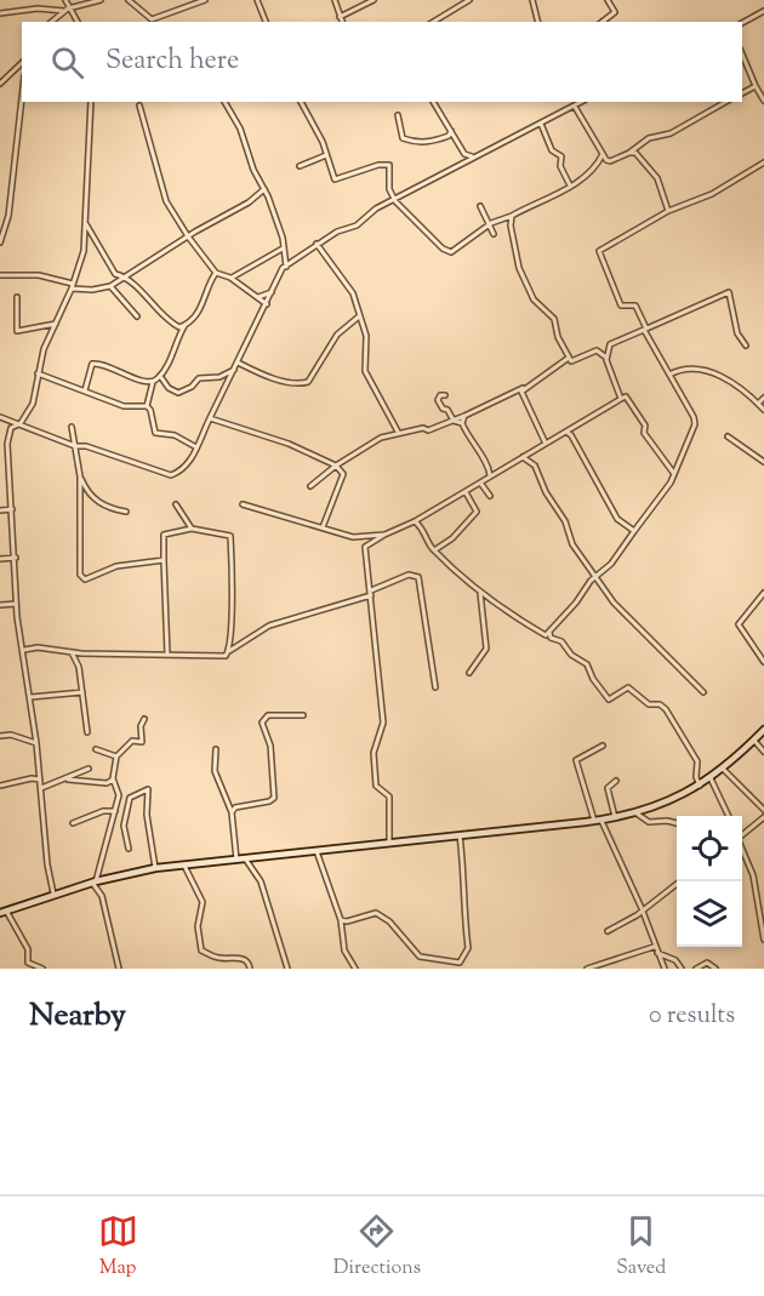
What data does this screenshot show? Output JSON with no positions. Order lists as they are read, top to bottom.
{
  "page": {
    "search": "Search here",
    "heading": ["Nearby", "0 results"],
    "nav": ["Map", "Directions", "Saved"]
  }
}
